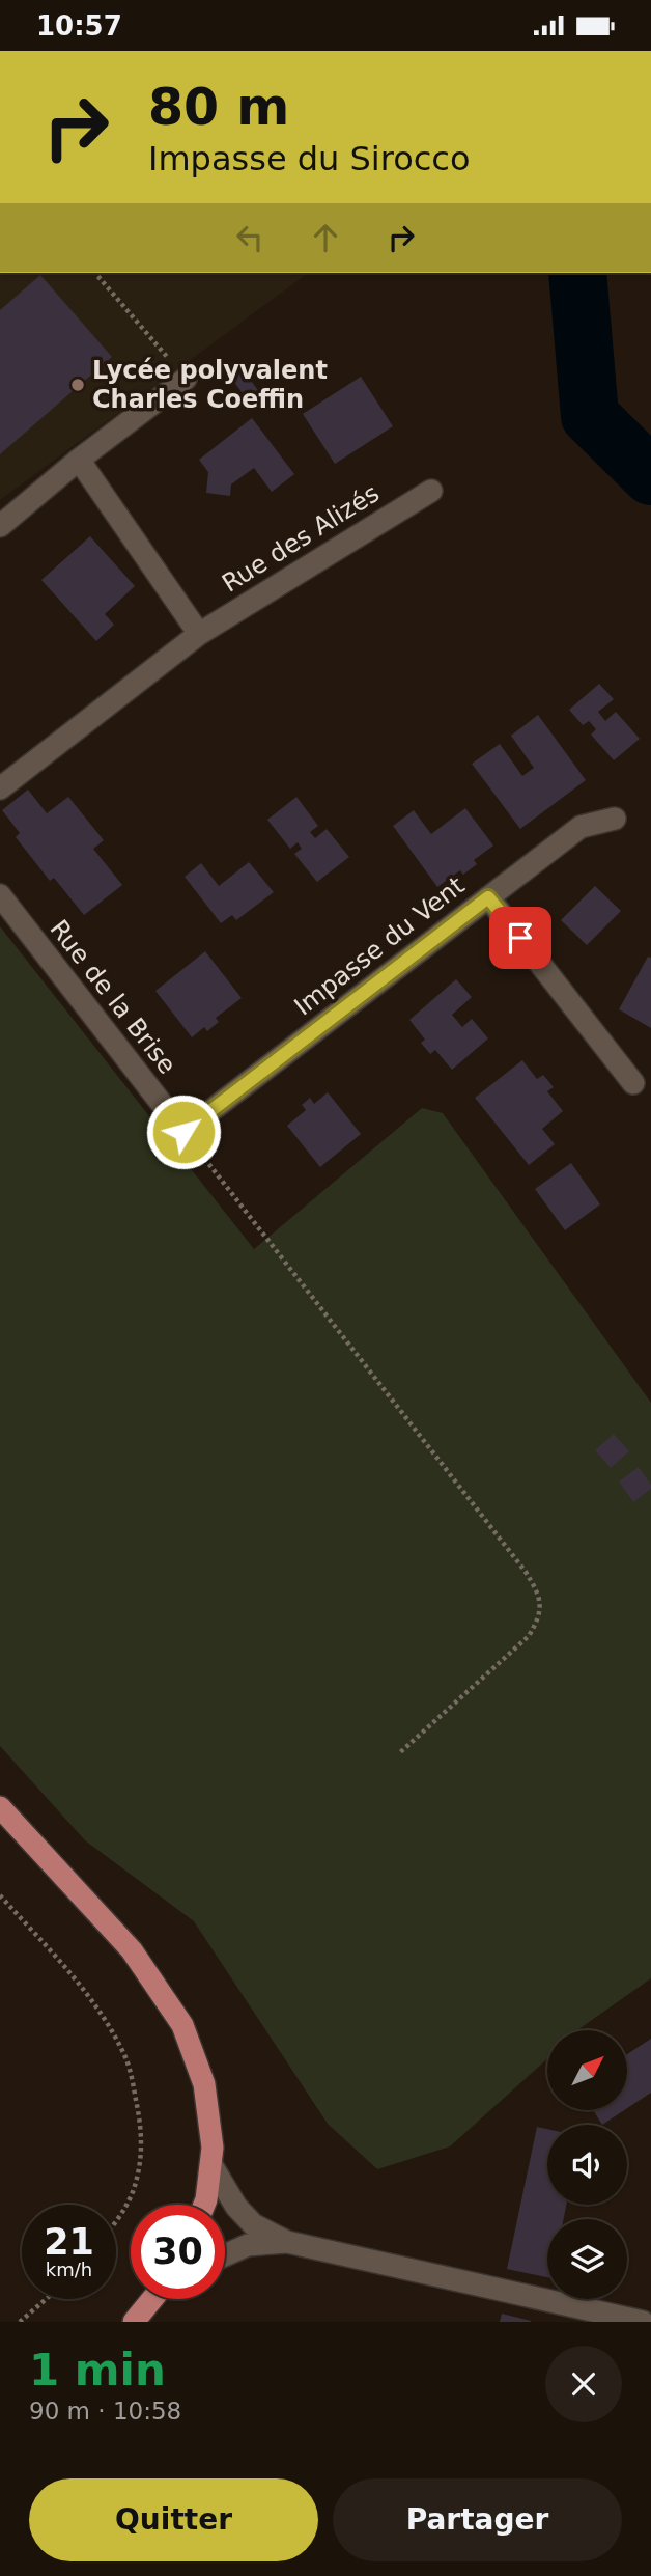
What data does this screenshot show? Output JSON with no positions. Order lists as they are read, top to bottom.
{
  "streets": {
    "street": ["Rue des Alizés", "Impasse du Vent", "Rue de la Brise"]
  },
  "crossings": [
    ["Impasse du Vent", "Rue de la Brise"]
  ],
  "places": ["Lycée polyvalent Charles Coeffin"],
  "north": "top right",
  "page": {
    "status": "10:57",
    "turn": ["80 m", "Impasse du Sirocco"],
    "speed": "21 km/h",
    "limit": "30",
    "heading": ["1 min", "90 m · 10:58"],
    "buttons": ["Quitter", "Partager"]
  }
}
